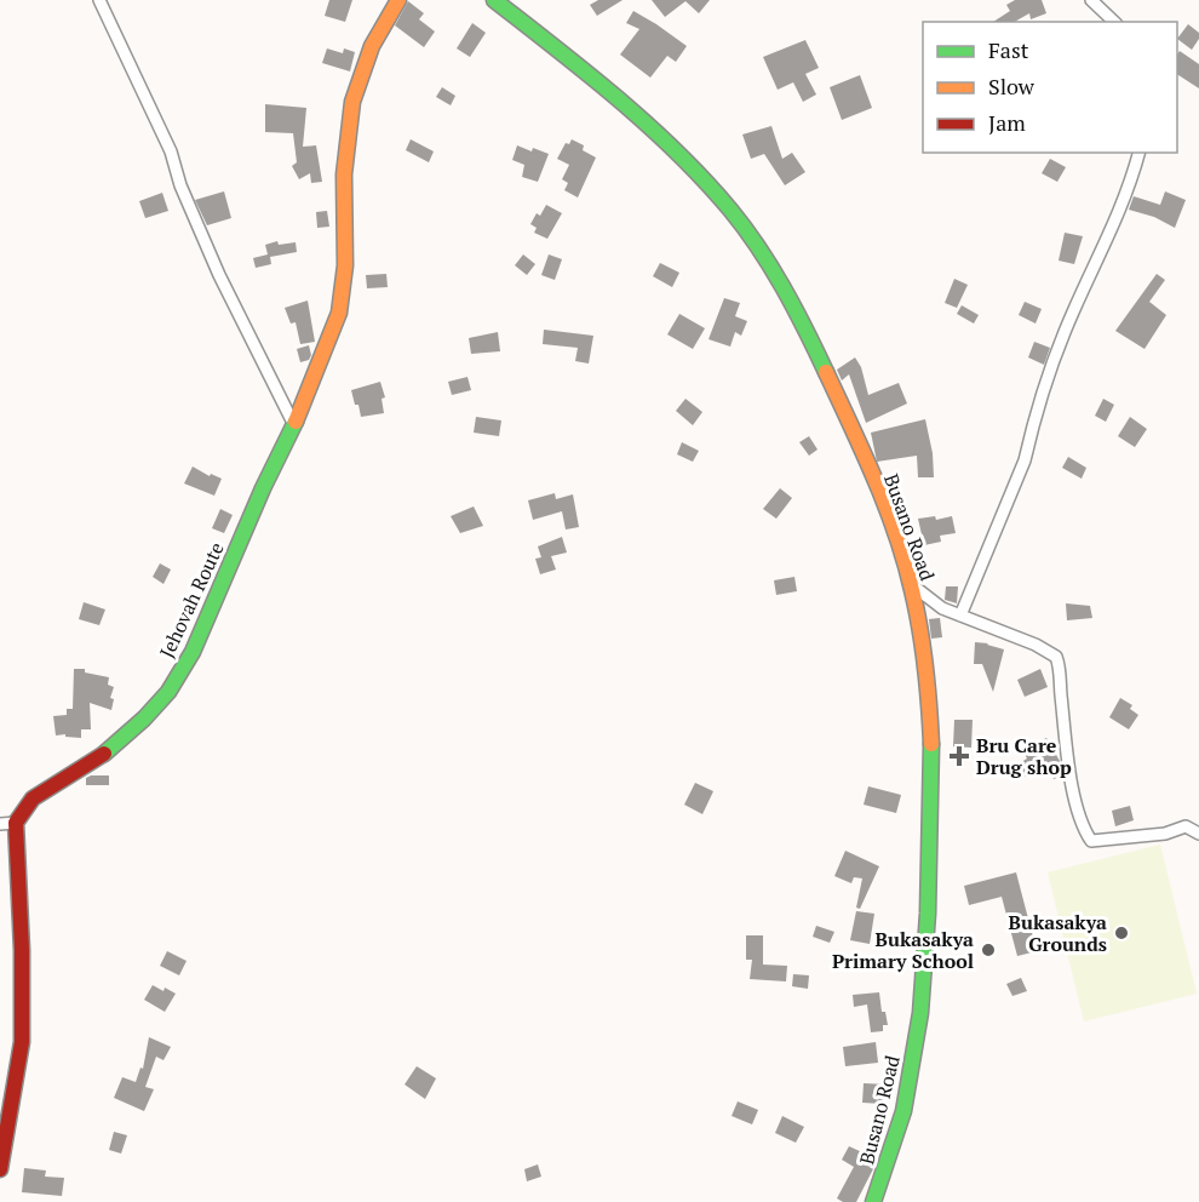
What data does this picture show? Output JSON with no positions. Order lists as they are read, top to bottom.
{
  "streets": {
    "street": ["Busano Road", "Jehovah Route"]
  },
  "places": {
    "health": ["Bru Care Drug shop"],
    "other": ["Bukasakya Grounds", "Bukasakya Primary School"]
  },
  "legend": ["Fast", "Slow", "Jam"]
}
